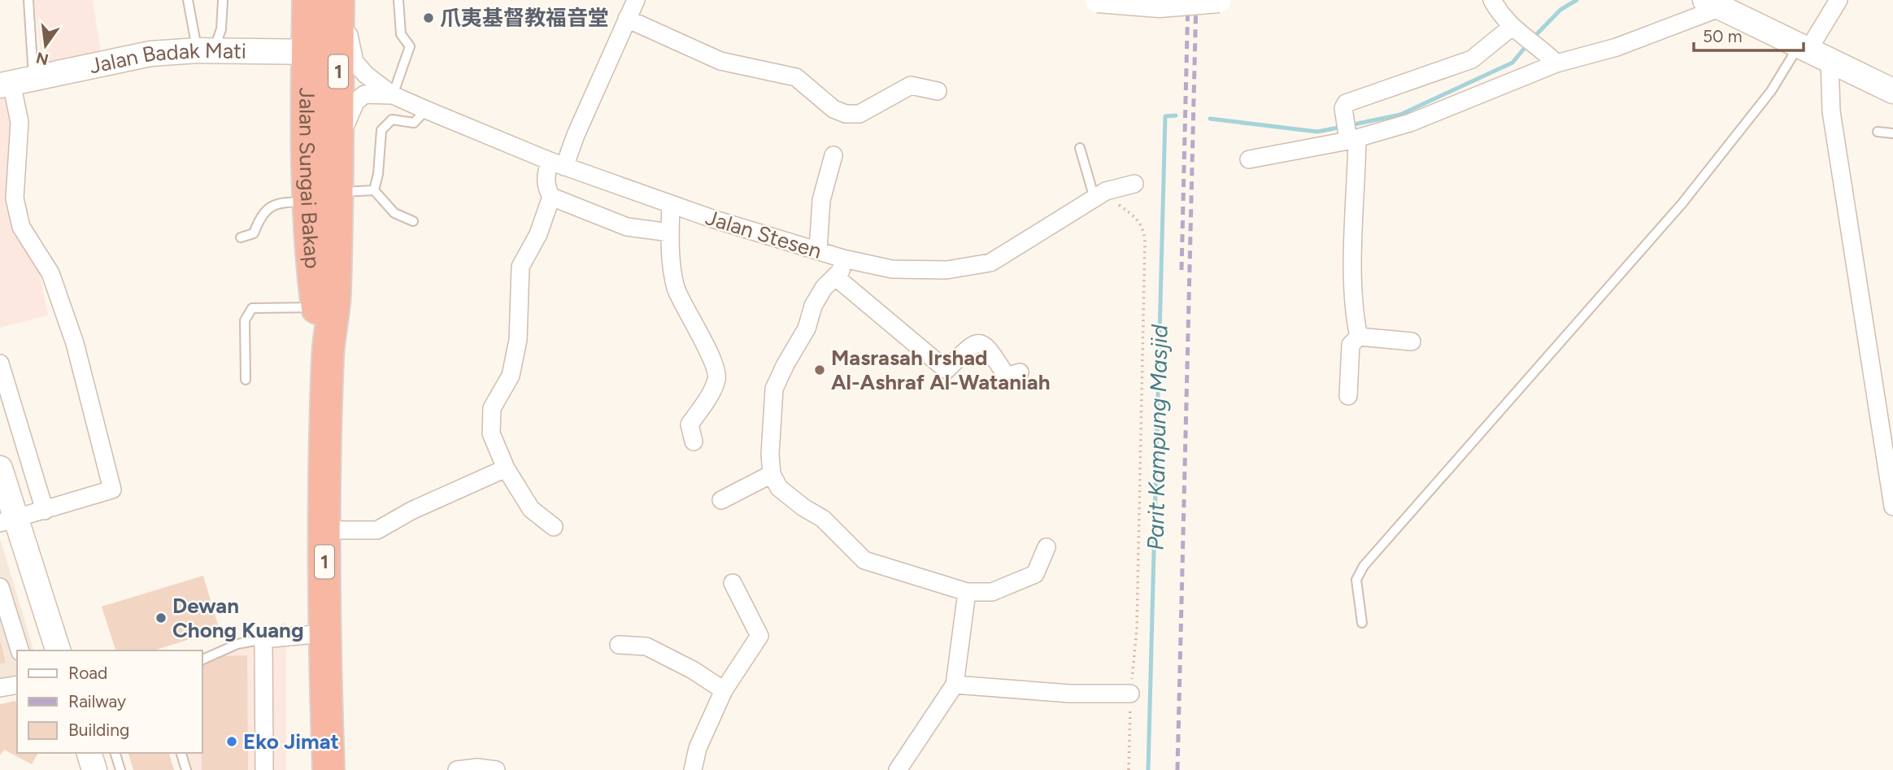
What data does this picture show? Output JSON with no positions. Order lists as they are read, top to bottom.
{
  "streets": {
    "highway": ["1", "Jalan Sungai Bakap"],
    "street": ["Jalan Badak Mati", "Jalan Stesen"]
  },
  "crossings": [
    ["Jalan Badak Mati", "Jalan Sungai Bakap"],
    ["Jalan Sungai Bakap", "Jalan Stesen"]
  ],
  "water": ["Parit Kampung Masjid"],
  "places": [
    "爪夷基督教福音堂",
    "Masrasah Irshad Al-Ashraf Al-Wataniah",
    "Dewan Chong Kuang",
    "Eko Jimat"
  ],
  "legend": ["Road", "Railway", "Building"],
  "scale_bar": "50 m",
  "north": "bottom"
}
